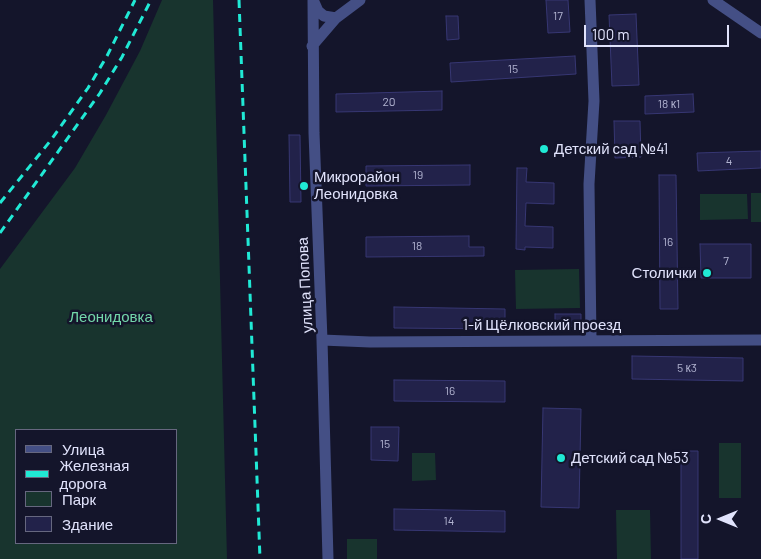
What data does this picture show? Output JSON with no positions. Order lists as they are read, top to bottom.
{
  "streets": {
    "street": ["улица Попова", "1-й Щёлковский проезд"]
  },
  "crossings": [
    ["улица Попова", "1-й Щёлковский проезд"]
  ],
  "parks": ["Леонидовка"],
  "places": [
    "Детский сад №41",
    "Микрорайон Леонидовка",
    "Столички",
    "Детский сад №53"
  ],
  "house_numbers": [
    "17",
    "15",
    "20",
    "18 к1",
    "4",
    "19",
    "16",
    "18",
    "7",
    "5 к3",
    "16",
    "15",
    "14"
  ],
  "legend": [
    "Улица",
    "Железная дорога",
    "Парк",
    "Здание"
  ],
  "scale_bar": "100 m",
  "north": "left"
}
